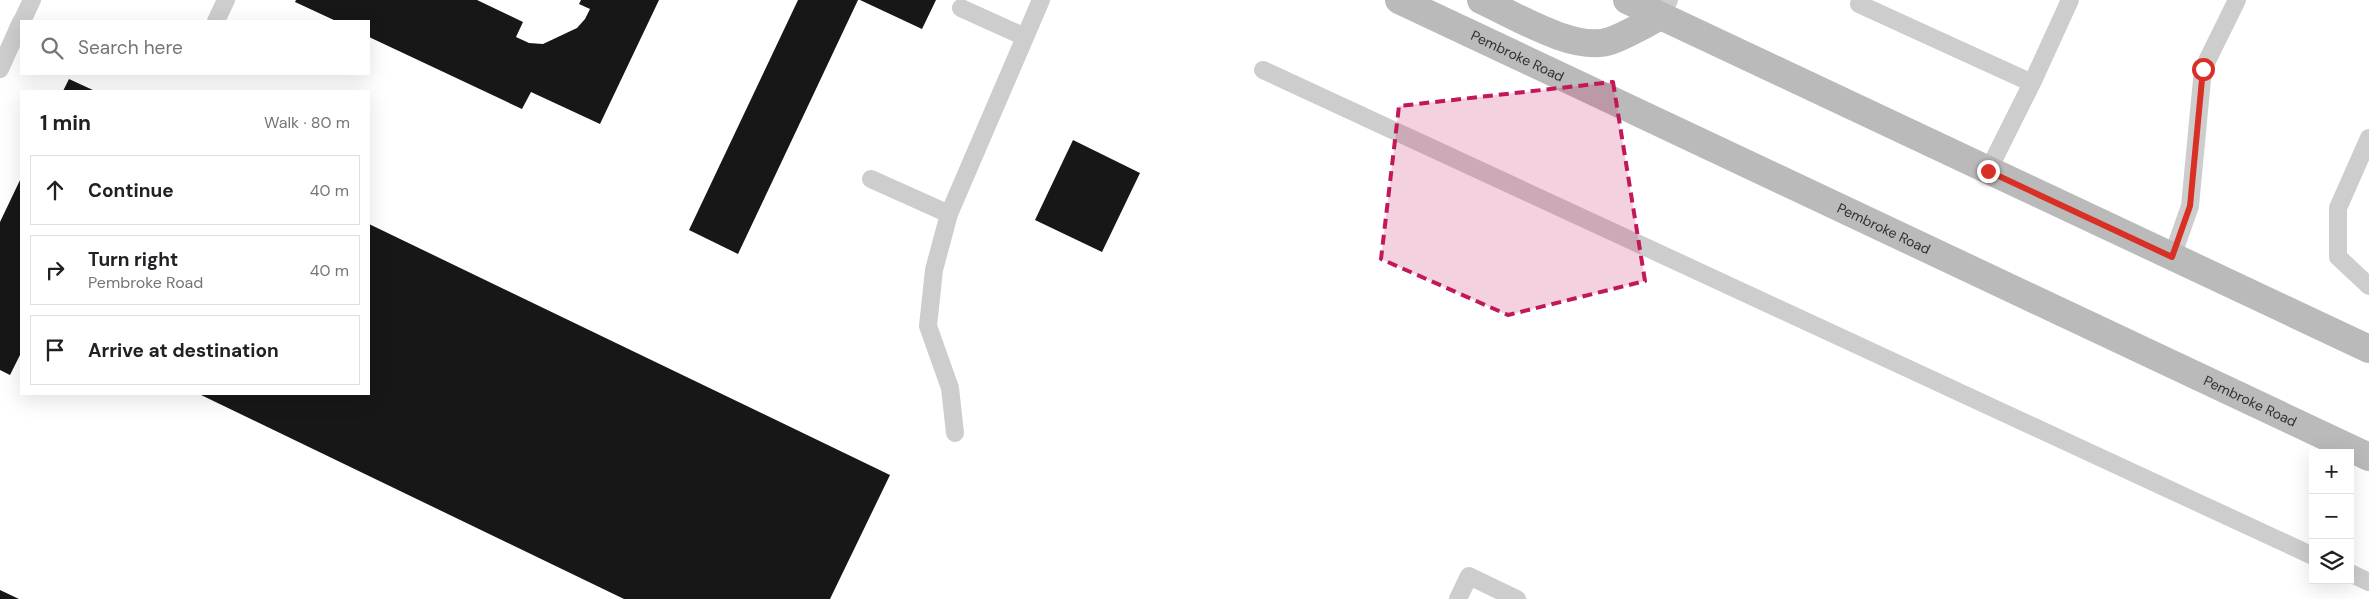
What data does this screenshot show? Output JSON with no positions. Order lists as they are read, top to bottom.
{
  "streets": {
    "main road": ["Pembroke Road"]
  },
  "page": {
    "search": "Search here",
    "heading": ["1 min", "Walk · 80 m"],
    "list": [
      ["Continue", "40 m"],
      ["Turn right", "Pembroke Road", "40 m"],
      "Arrive at destination"
    ],
    "map_buttons": ["+", "−"]
  }
}
